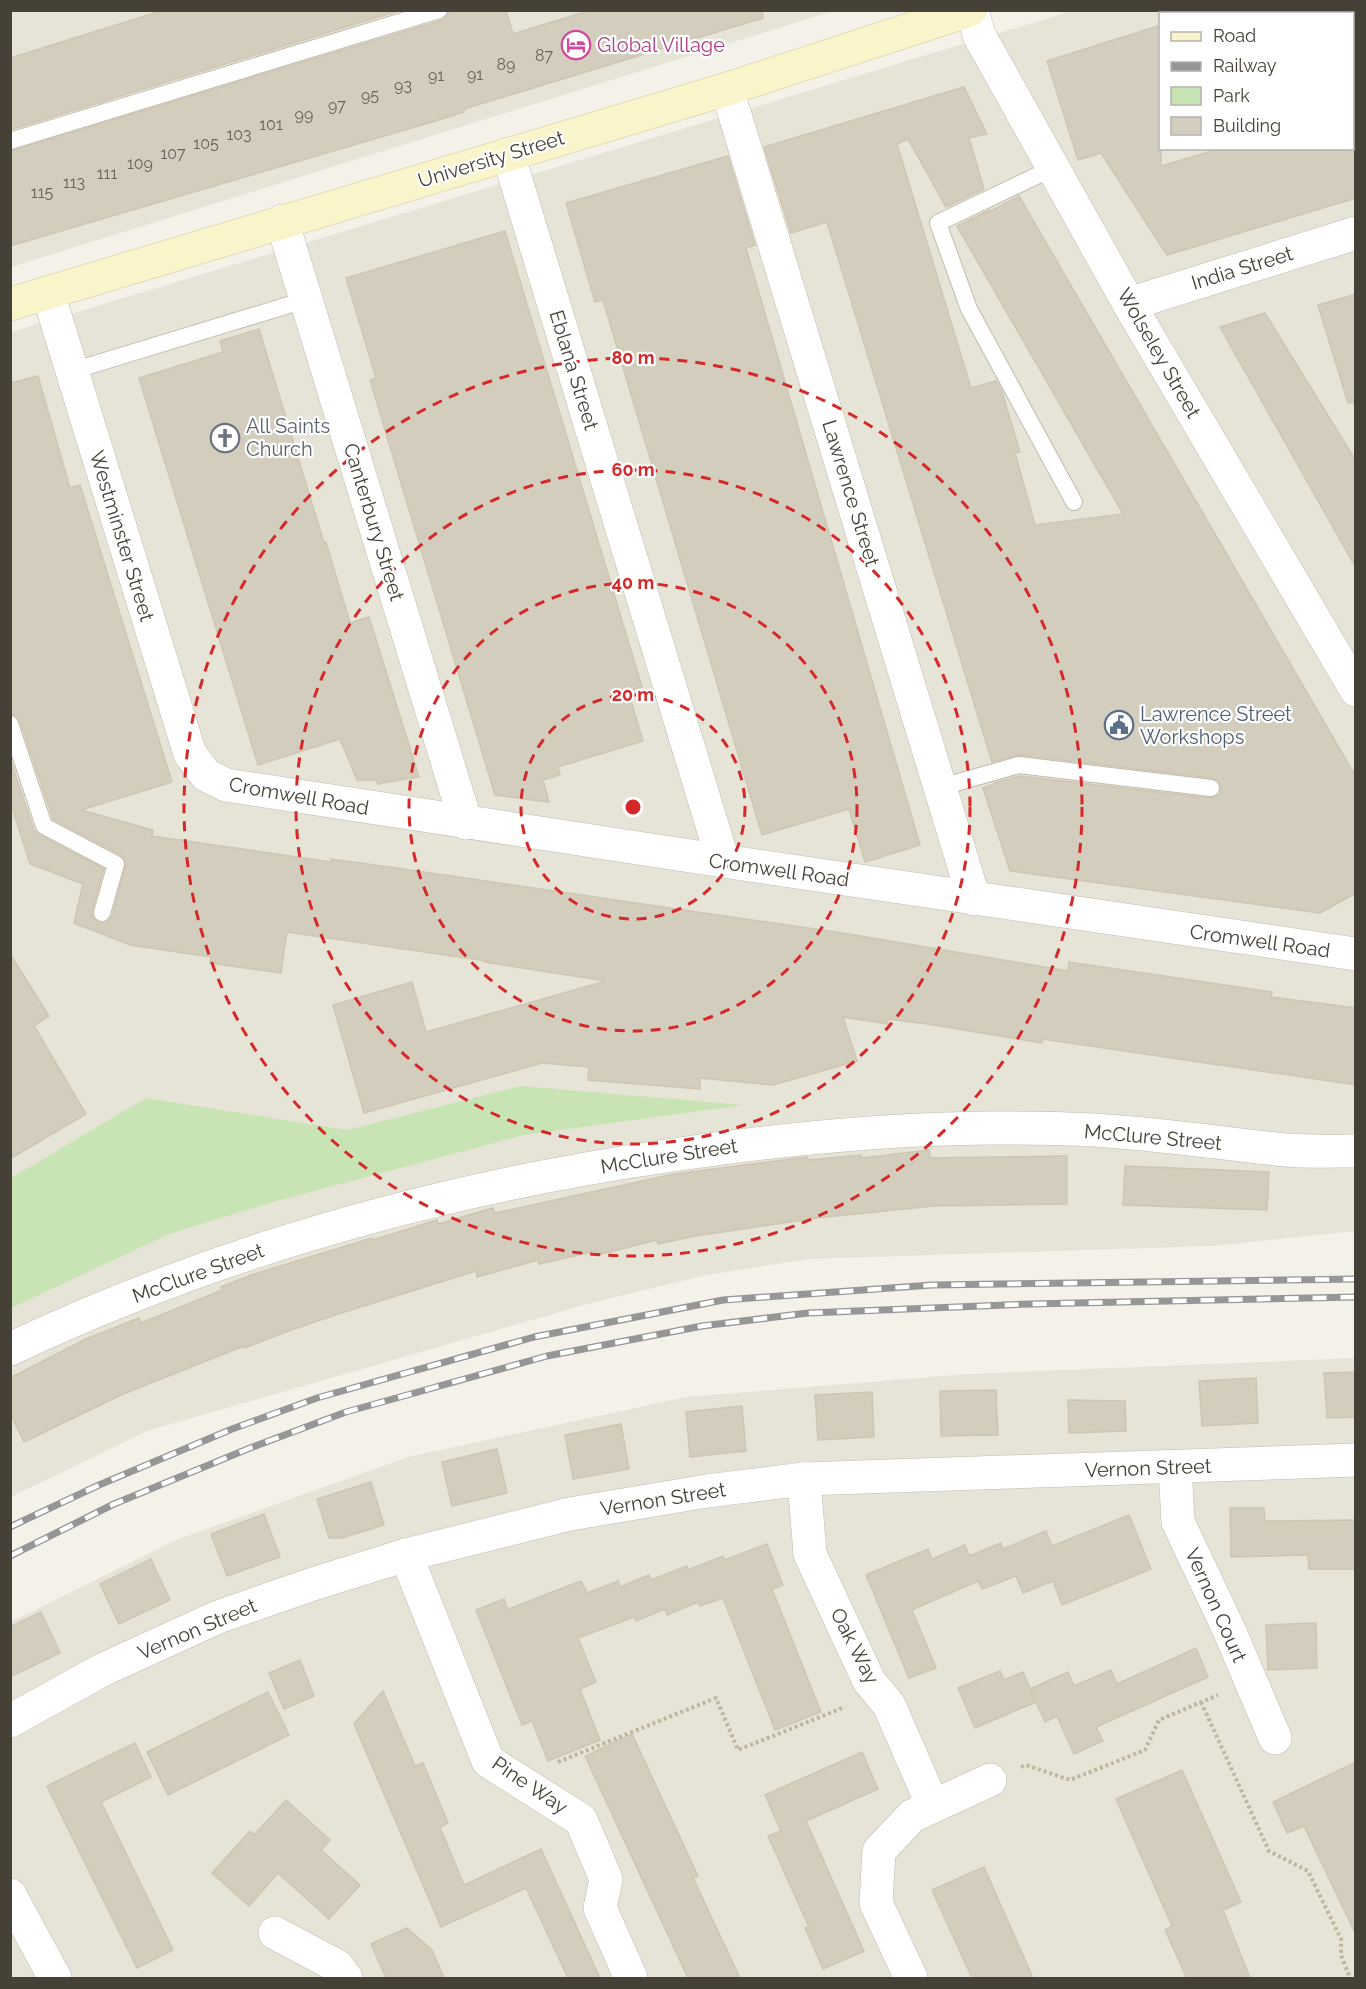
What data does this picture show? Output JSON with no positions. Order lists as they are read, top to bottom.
{
  "streets": {
    "street": [
      "University Street",
      "India Street",
      "Wolseley Street",
      "Eblana Street",
      "Lawrence Street",
      "Canterbury Street",
      "Westminster Street",
      "Cromwell Road",
      "McClure Street",
      "Vernon Street",
      "Vernon Court",
      "Oak Way",
      "Pine Way"
    ]
  },
  "crossings": [
    ["University Street", "Wolseley Street"],
    ["University Street", "Eblana Street"],
    ["University Street", "Lawrence Street"],
    ["University Street", "Canterbury Street"],
    ["University Street", "Westminster Street"],
    ["India Street", "Wolseley Street"],
    ["Eblana Street", "Cromwell Road"],
    ["Lawrence Street", "Cromwell Road"],
    ["Canterbury Street", "Cromwell Road"],
    ["Westminster Street", "Cromwell Road"],
    ["Vernon Street", "Vernon Court"],
    ["Vernon Street", "Oak Way"],
    ["Vernon Street", "Pine Way"]
  ],
  "places": {
    "hotel": ["Global Village"],
    "church": ["All Saints Church"],
    "public building": ["Lawrence Street Workshops"]
  },
  "house_numbers": [
    "87",
    "89",
    "91",
    "91",
    "93",
    "95",
    "97",
    "99",
    "101",
    "103",
    "105",
    "107",
    "109",
    "111",
    "113",
    "115"
  ],
  "legend": [
    "Road",
    "Railway",
    "Park",
    "Building"
  ],
  "rings": [
    "80 m",
    "60 m",
    "40 m",
    "20 m"
  ]
}
